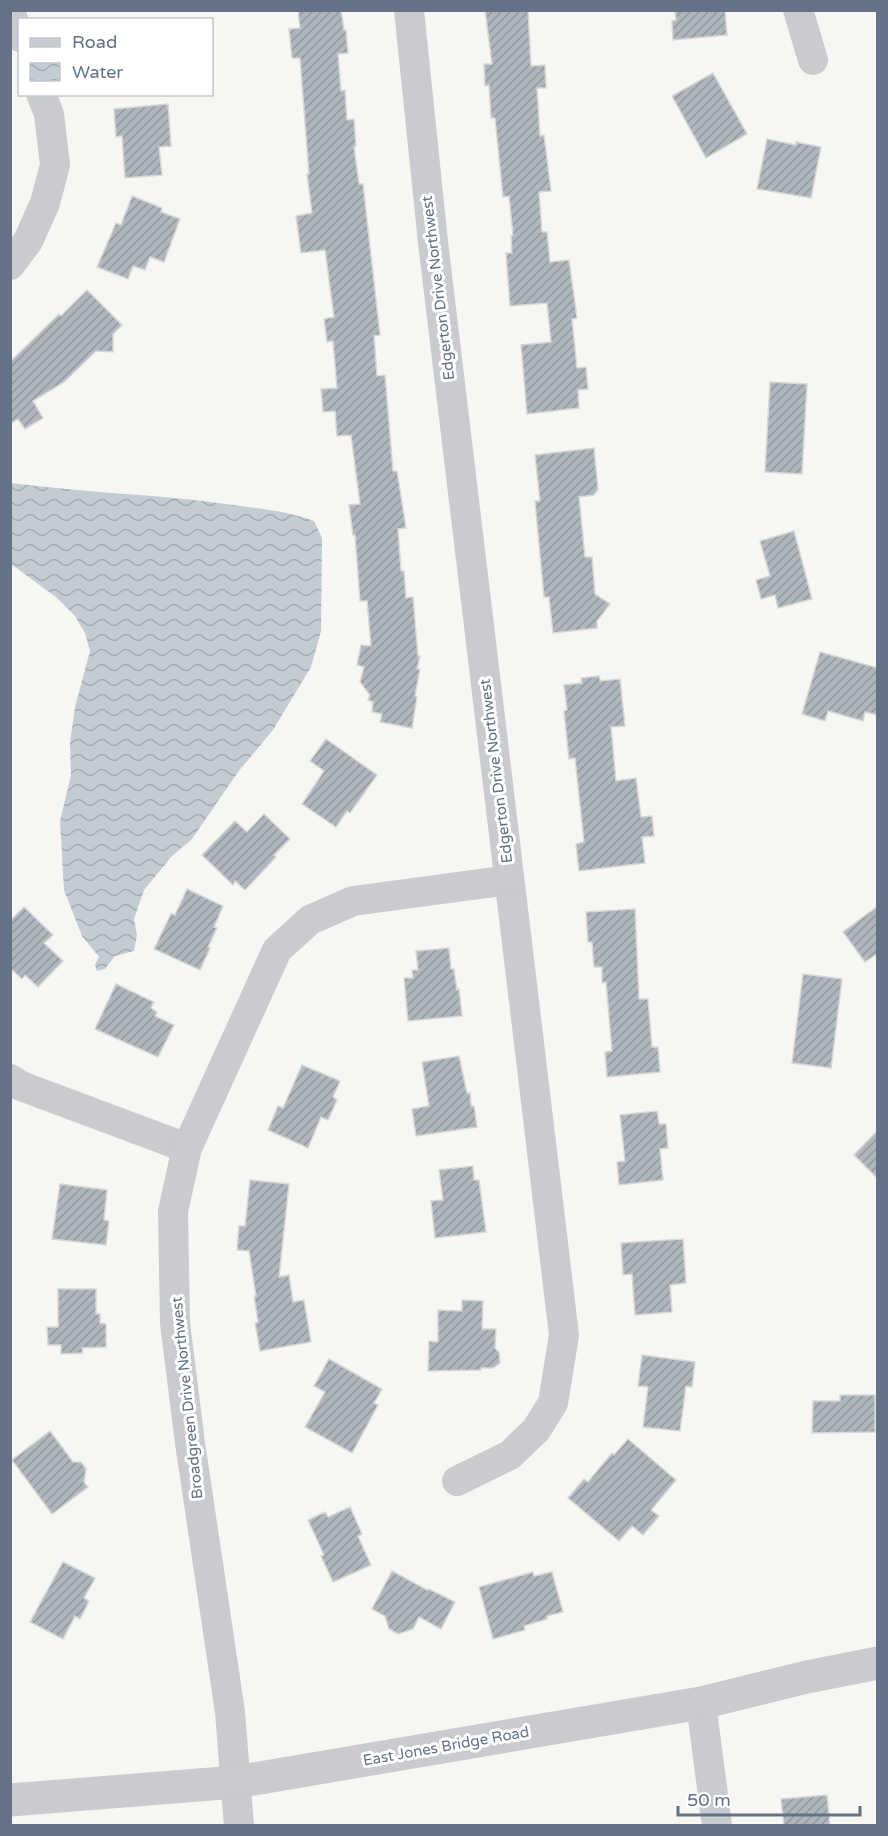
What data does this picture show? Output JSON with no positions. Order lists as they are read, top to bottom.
{
  "streets": {
    "street": ["Edgerton Drive Northwest", "Broadgreen Drive Northwest", "East Jones Bridge Road"]
  },
  "crossings": [
    ["Edgerton Drive Northwest", "Broadgreen Drive Northwest"],
    ["Broadgreen Drive Northwest", "East Jones Bridge Road"]
  ],
  "legend": ["Road", "Water"],
  "scale_bar": "50 m"
}
